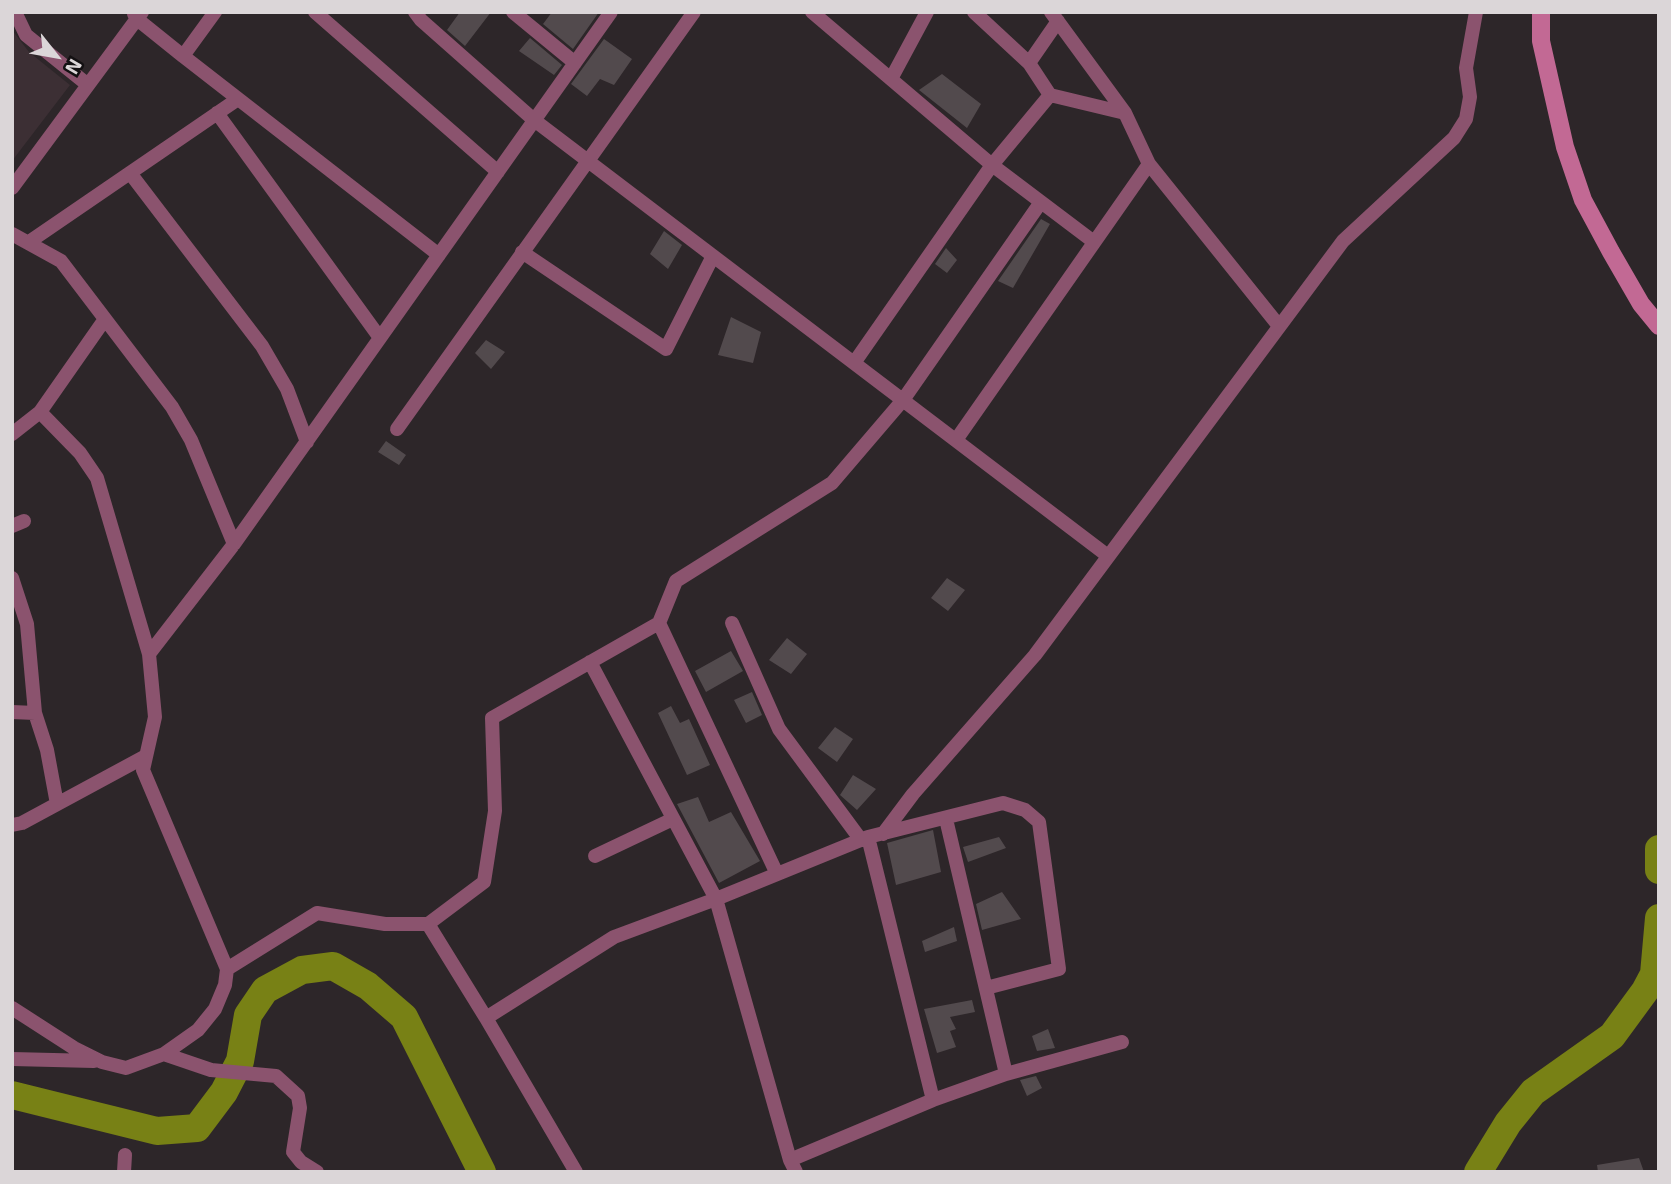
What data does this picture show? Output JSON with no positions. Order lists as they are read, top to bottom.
{
  "north": "bottom right"
}
